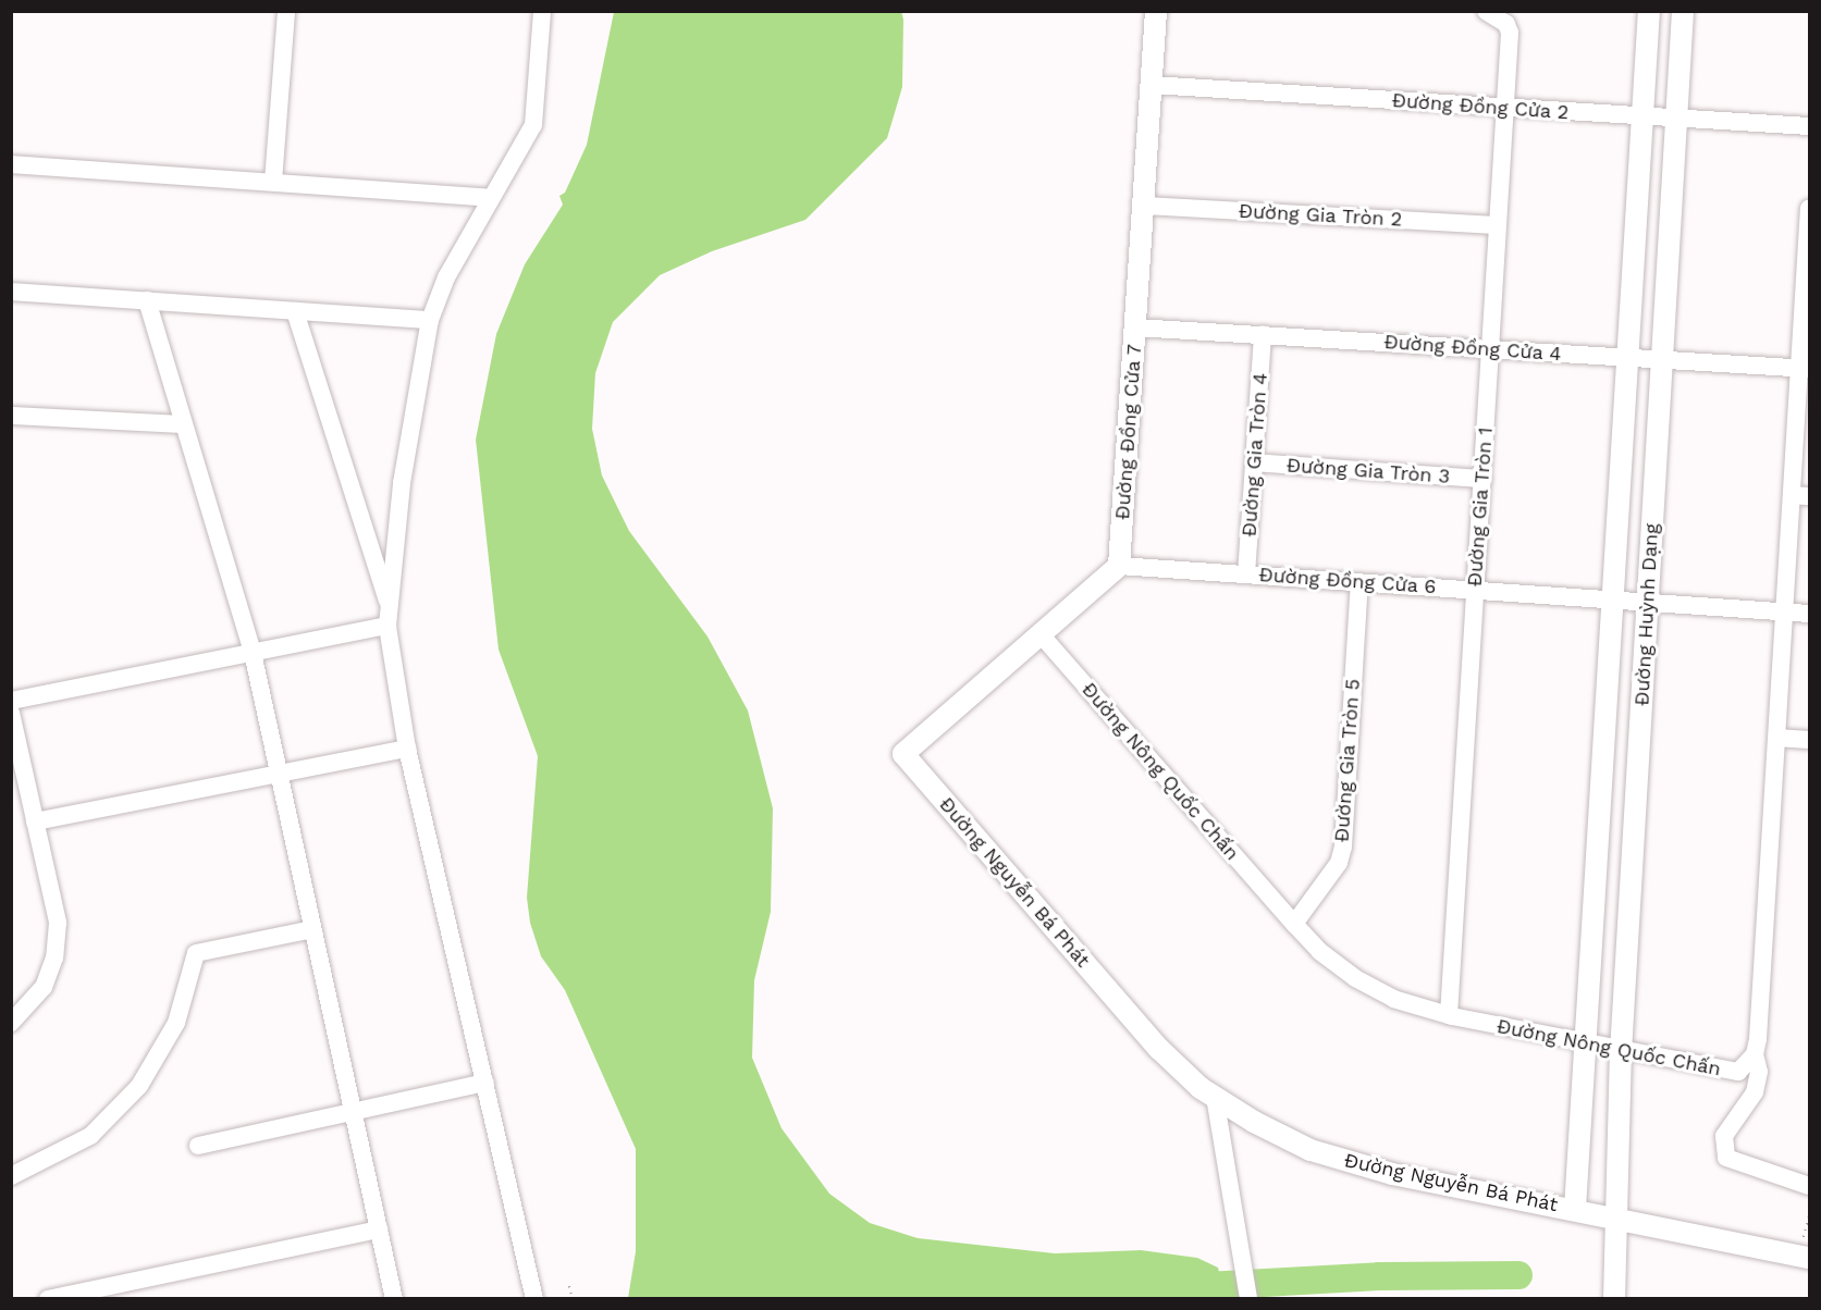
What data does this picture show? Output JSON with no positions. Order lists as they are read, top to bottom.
{
  "streets": {
    "street": [
      "Đường Đồng Cửa 2",
      "Đường Gia Tròn 2",
      "Đường Đồng Cửa 4",
      "Đường Đồng Cửa 7",
      "Đường Gia Tròn 4",
      "Đường Gia Tròn 3",
      "Đường Gia Tròn 1",
      "Đường Đồng Cửa 6",
      "Đường Huỳnh Dạng",
      "Đường Gia Tròn 5",
      "Đường Nông Quốc Chấn",
      "Đường Nguyễn Bá Phát"
    ]
  },
  "crossings": [
    ["Đường Đồng Cửa 2", "Đường Đồng Cửa 7"],
    ["Đường Đồng Cửa 2", "Đường Gia Tròn 1"],
    ["Đường Đồng Cửa 2", "Đường Huỳnh Dạng"],
    ["Đường Gia Tròn 2", "Đường Đồng Cửa 7"],
    ["Đường Gia Tròn 2", "Đường Gia Tròn 1"],
    ["Đường Đồng Cửa 4", "Đường Đồng Cửa 7"],
    ["Đường Đồng Cửa 4", "Đường Gia Tròn 4"],
    ["Đường Đồng Cửa 4", "Đường Gia Tròn 1"],
    ["Đường Đồng Cửa 4", "Đường Huỳnh Dạng"],
    ["Đường Đồng Cửa 7", "Đường Đồng Cửa 6"],
    ["Đường Gia Tròn 4", "Đường Gia Tròn 3"],
    ["Đường Gia Tròn 4", "Đường Đồng Cửa 6"],
    ["Đường Gia Tròn 3", "Đường Gia Tròn 1"],
    ["Đường Gia Tròn 1", "Đường Đồng Cửa 6"],
    ["Đường Gia Tròn 1", "Đường Nông Quốc Chấn"],
    ["Đường Đồng Cửa 6", "Đường Huỳnh Dạng"],
    ["Đường Đồng Cửa 6", "Đường Gia Tròn 5"],
    ["Đường Huỳnh Dạng", "Đường Nông Quốc Chấn"],
    ["Đường Huỳnh Dạng", "Đường Nguyễn Bá Phát"],
    ["Đường Gia Tròn 5", "Đường Nông Quốc Chấn"],
    ["Đường Nông Quốc Chấn", "Đường Nguyễn Bá Phát"]
  ]
}
